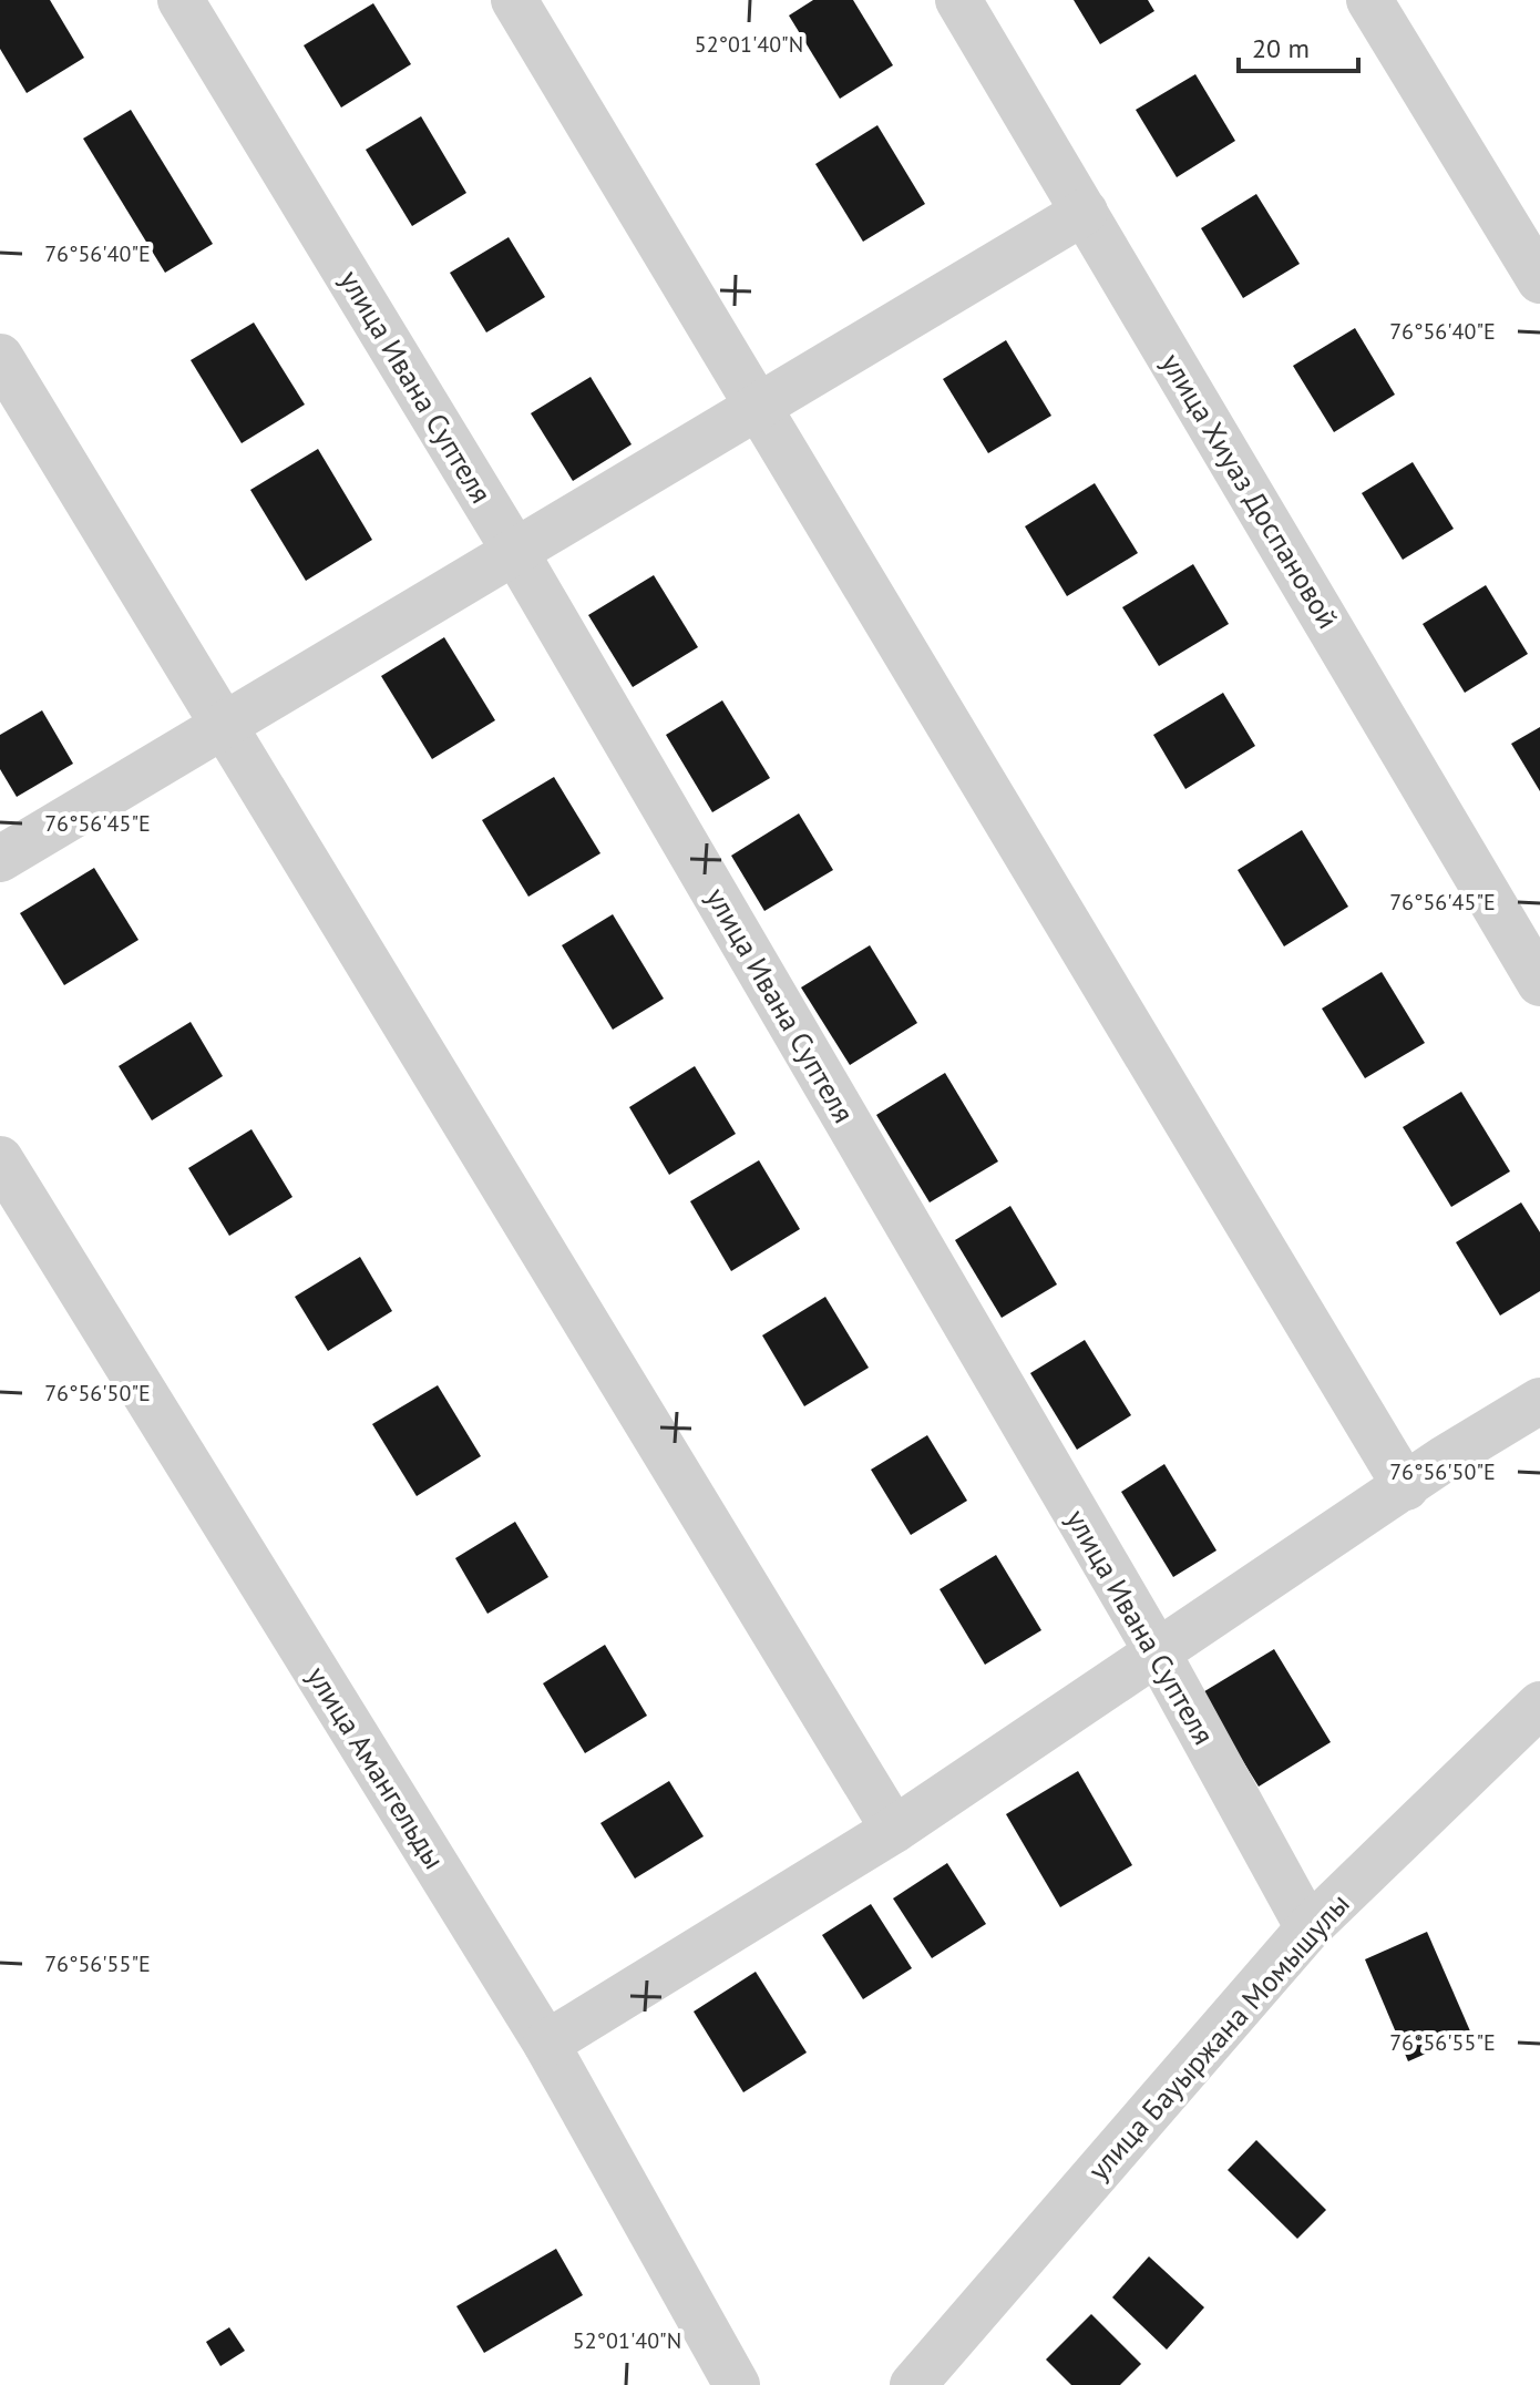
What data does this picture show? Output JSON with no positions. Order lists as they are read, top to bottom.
{
  "streets": {
    "street": [
      "улица Ивана Суптеля",
      "улица Хиуаз Доспановой",
      "улица Амангельды",
      "улица Бауыржана Момышулы"
    ]
  },
  "crossings": [
    ["улица Ивана Суптеля", "улица Бауыржана Момышулы"]
  ],
  "scale_bar": "20 m",
  "coordinates": [
    "52°01'40\"N",
    "76°56'40\"E",
    "76°56'45\"E",
    "76°56'50\"E",
    "76°56'55\"E"
  ]
}
